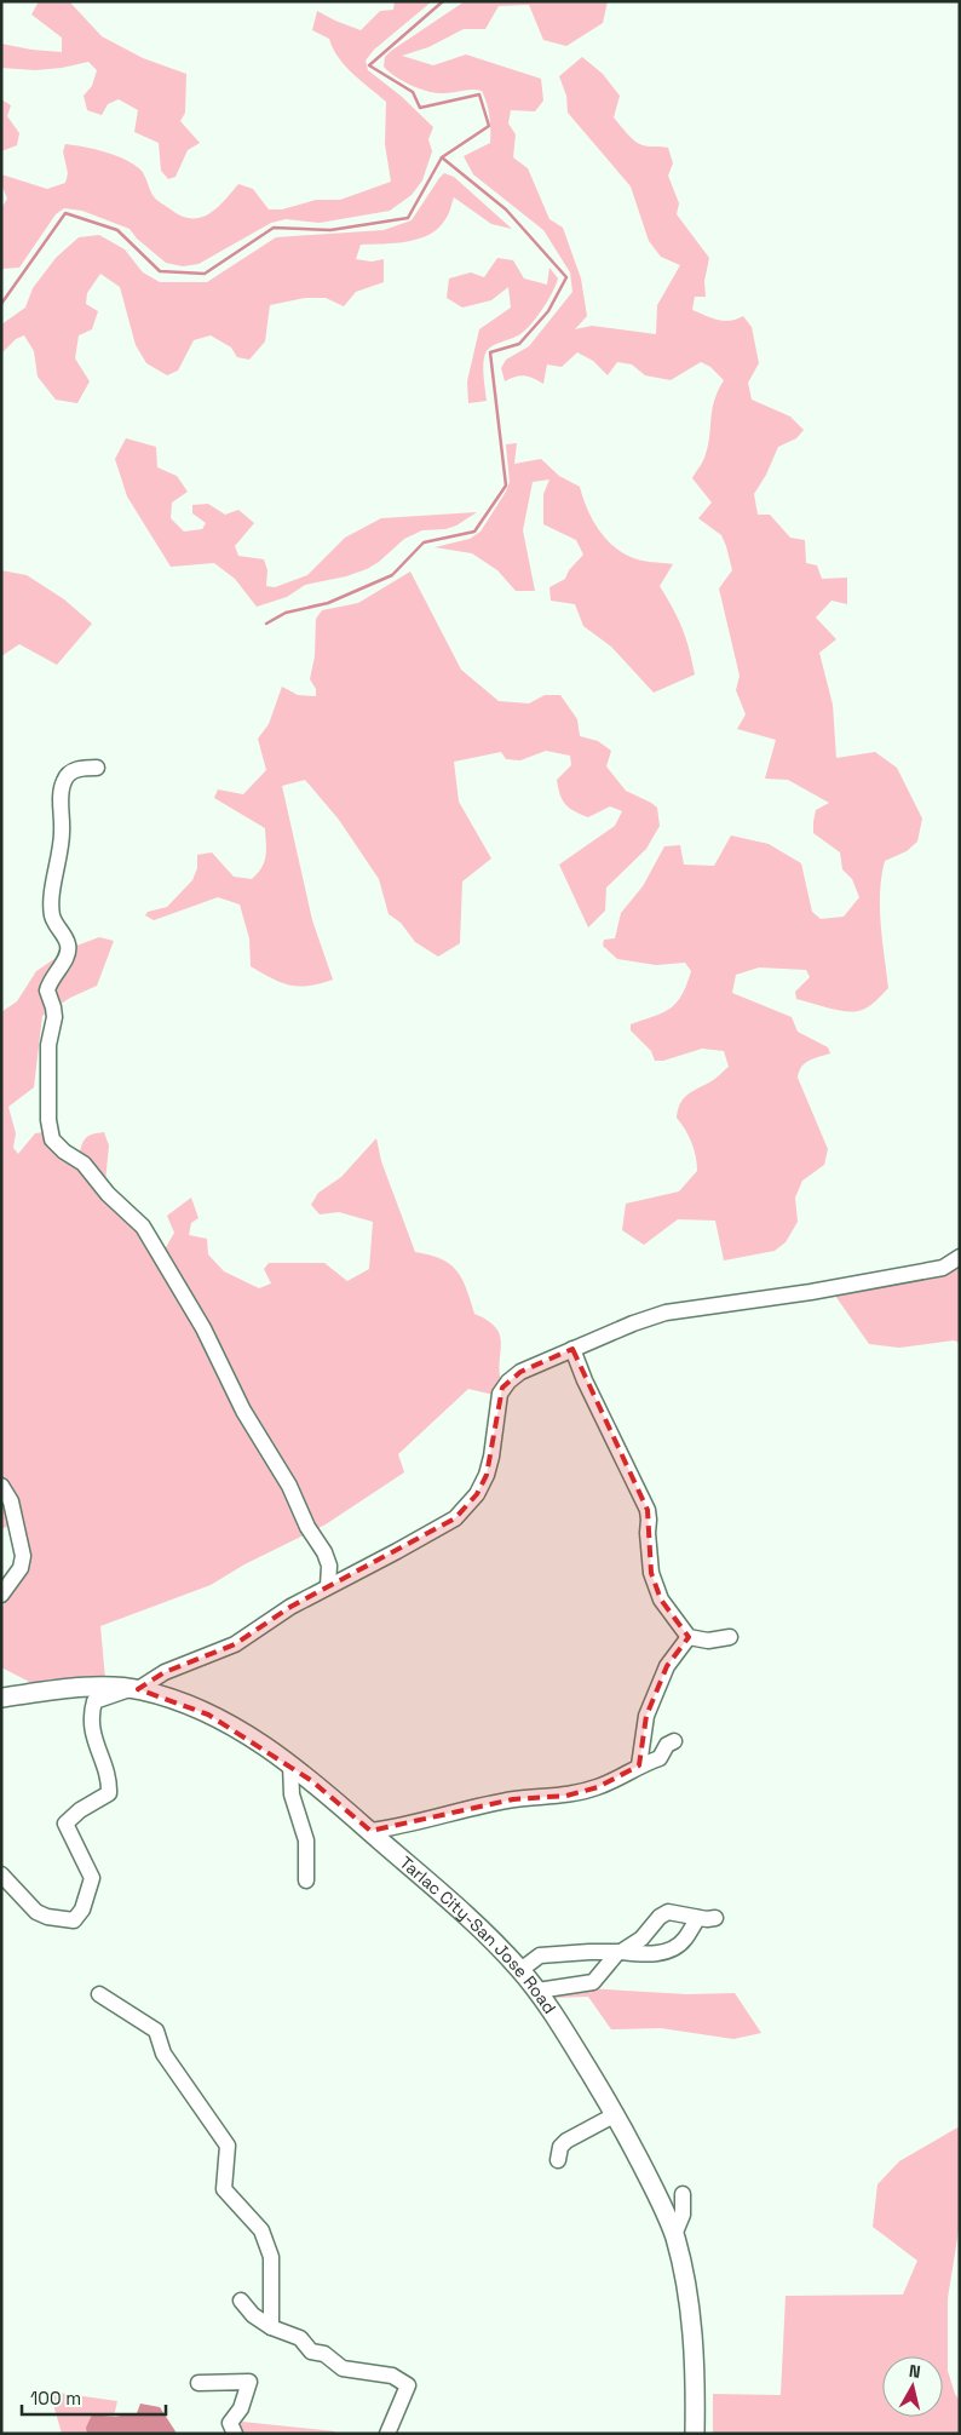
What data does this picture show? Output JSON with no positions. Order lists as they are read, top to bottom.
{
  "streets": {
    "main road": ["Tarlac City-San Jose Road"]
  },
  "scale_bar": "100 m",
  "north": "top"
}
